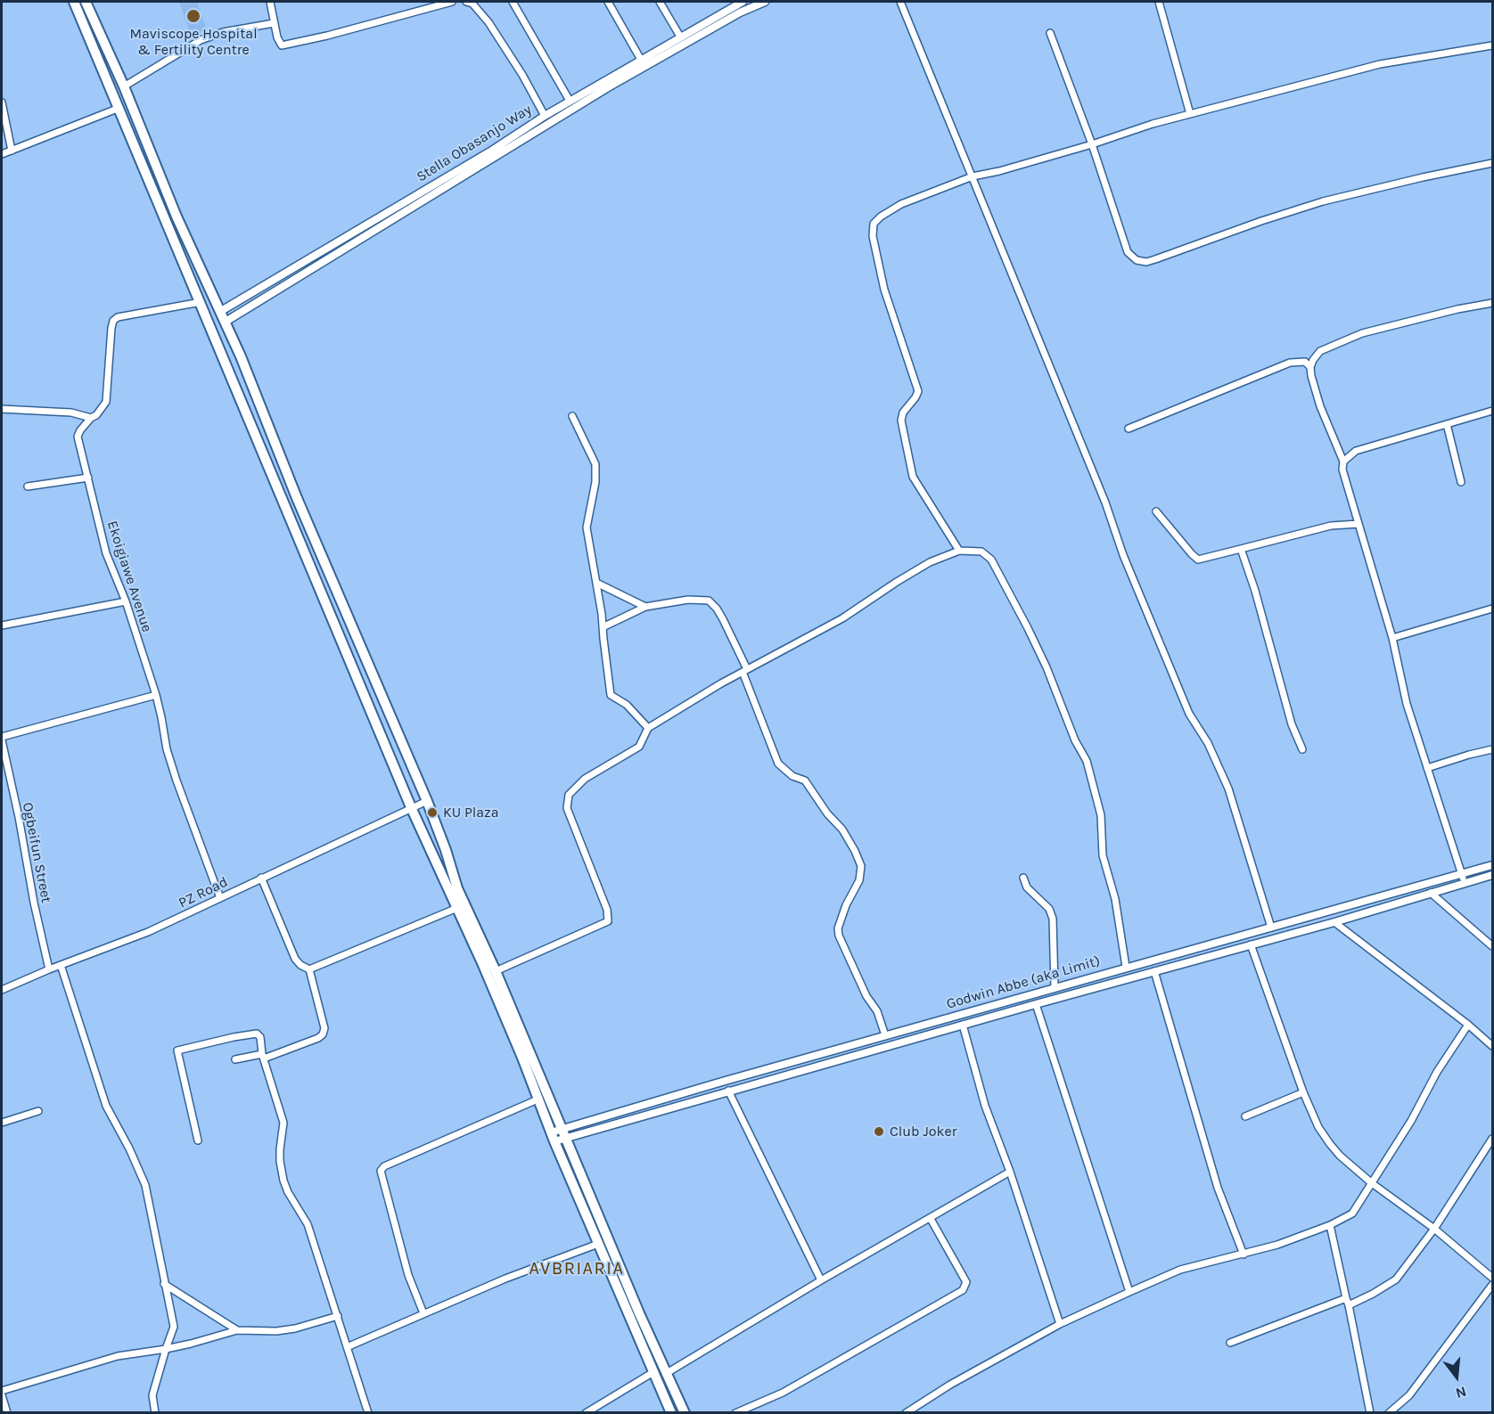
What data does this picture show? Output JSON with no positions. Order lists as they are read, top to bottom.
{
  "streets": {
    "street": [
      "Stella Obasanjo Way",
      "Ekoigiawe Avenue",
      "Ogbeifun Street",
      "PZ Road",
      "Godwin Abbe (aka Limit)"
    ]
  },
  "crossings": [
    ["Ekoigiawe Avenue", "PZ Road"],
    ["Ogbeifun Street", "PZ Road"]
  ],
  "districts": ["AVBRIARIA"],
  "places": ["Maviscope Hospital & Fertility Centre", "KU Plaza", "Club Joker"],
  "north": "bottom"
}
